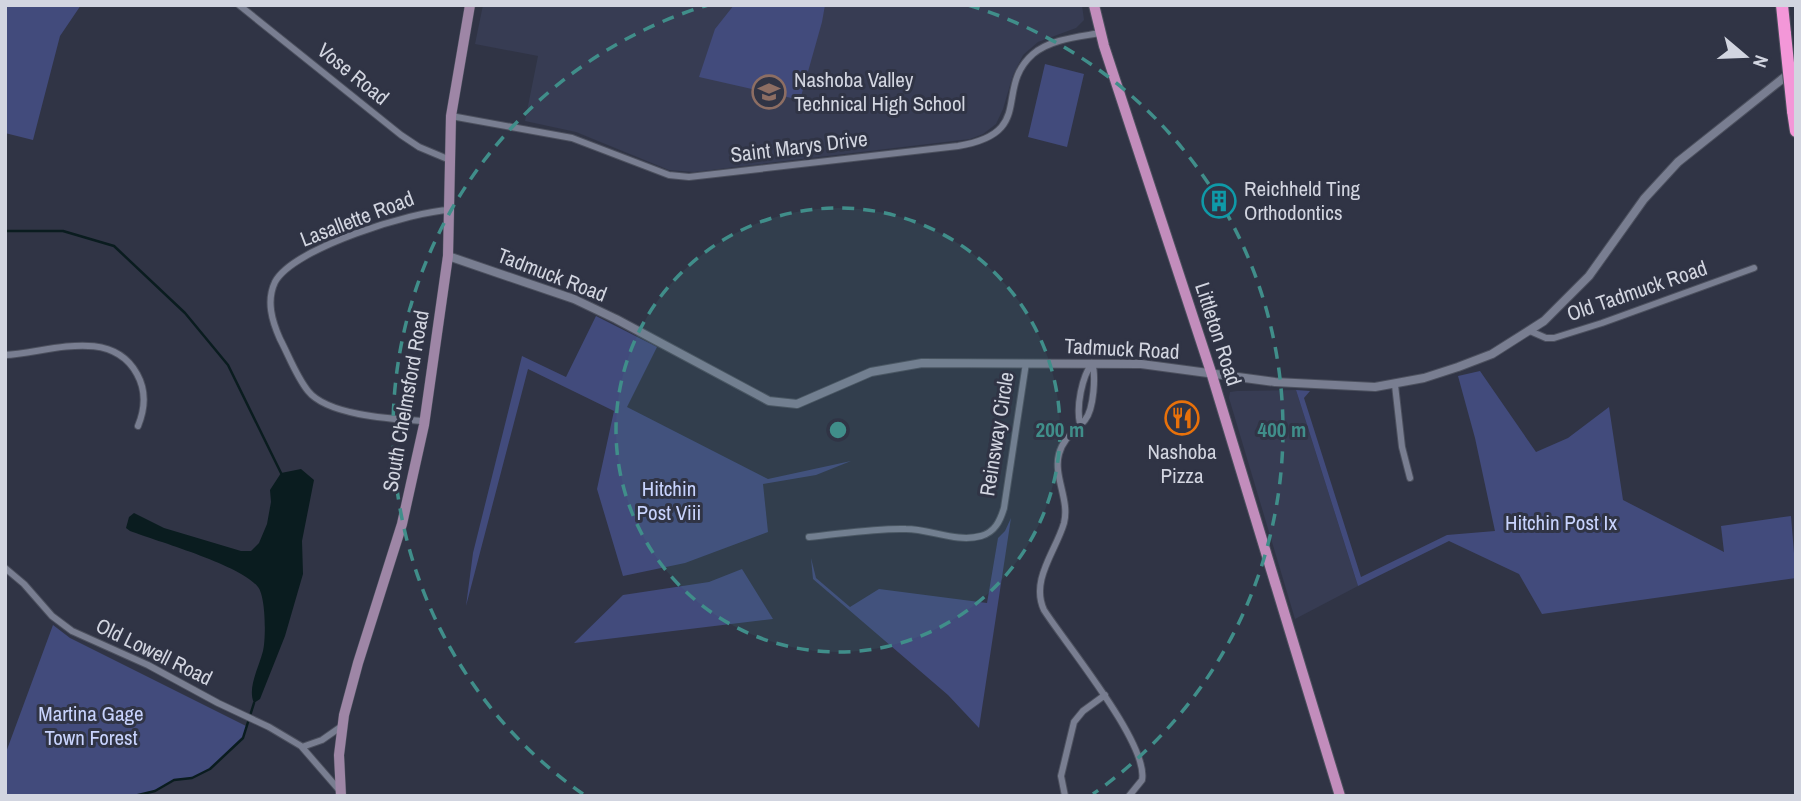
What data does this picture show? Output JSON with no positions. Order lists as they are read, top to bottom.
{
  "streets": {
    "main road": ["Littleton Road", "South Chelmsford Road"],
    "street": [
      "Vose Road",
      "Saint Marys Drive",
      "Lasallette Road",
      "Tadmuck Road",
      "Old Tadmuck Road",
      "Reinsway Circle",
      "Old Lowell Road"
    ]
  },
  "crossings": [
    ["Vose Road", "South Chelmsford Road"],
    ["Saint Marys Drive", "Littleton Road"],
    ["Saint Marys Drive", "South Chelmsford Road"],
    ["Lasallette Road", "South Chelmsford Road"],
    ["Tadmuck Road", "Old Tadmuck Road"],
    ["Tadmuck Road", "Littleton Road"],
    ["Tadmuck Road", "South Chelmsford Road"],
    ["Tadmuck Road", "Reinsway Circle"],
    ["South Chelmsford Road", "Old Lowell Road"]
  ],
  "parks": ["Hitchin Post Viii", "Hitchin Post Ix", "Martina Gage Town Forest"],
  "places": {
    "school or university": ["Nashoba Valley Technical High School"],
    "building": ["Reichheld Ting Orthodontics"],
    "restaurant": ["Nashoba Pizza"]
  },
  "north": "right",
  "rings": ["200 m", "400 m"]
}
